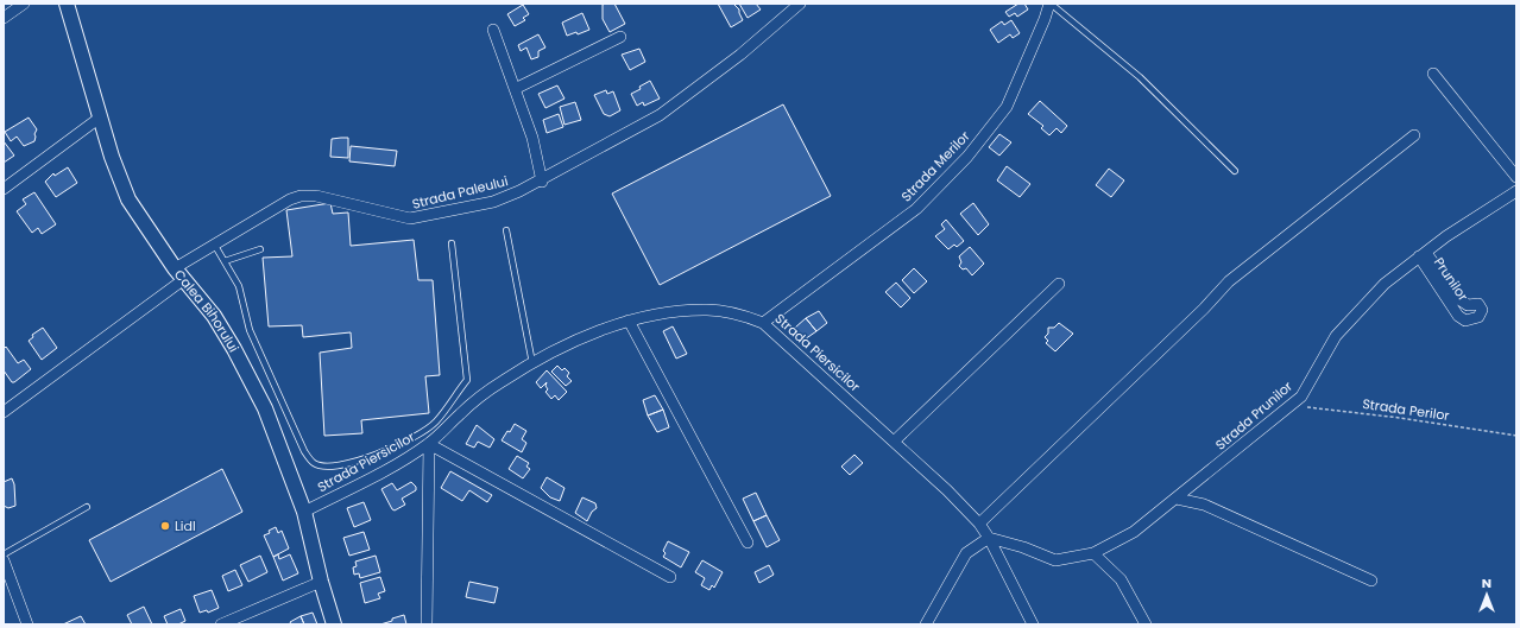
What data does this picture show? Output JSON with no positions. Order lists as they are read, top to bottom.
{
  "streets": {
    "main road": ["Calea Bihorului"],
    "street": [
      "Strada Merilor",
      "Strada Paleului",
      "Prunilor",
      "Strada Piersicilor",
      "Strada Prunilor"
    ],
    "path": ["Strada Perilor"]
  },
  "crossings": [
    ["Strada Merilor", "Strada Piersicilor"],
    ["Strada Paleului", "Calea Bihorului"],
    ["Prunilor", "Strada Prunilor"],
    ["Calea Bihorului", "Strada Piersicilor"],
    ["Strada Piersicilor", "Strada Prunilor"],
    ["Strada Perilor", "Strada Prunilor"]
  ],
  "places": ["Lidl"],
  "north": "top"
}
